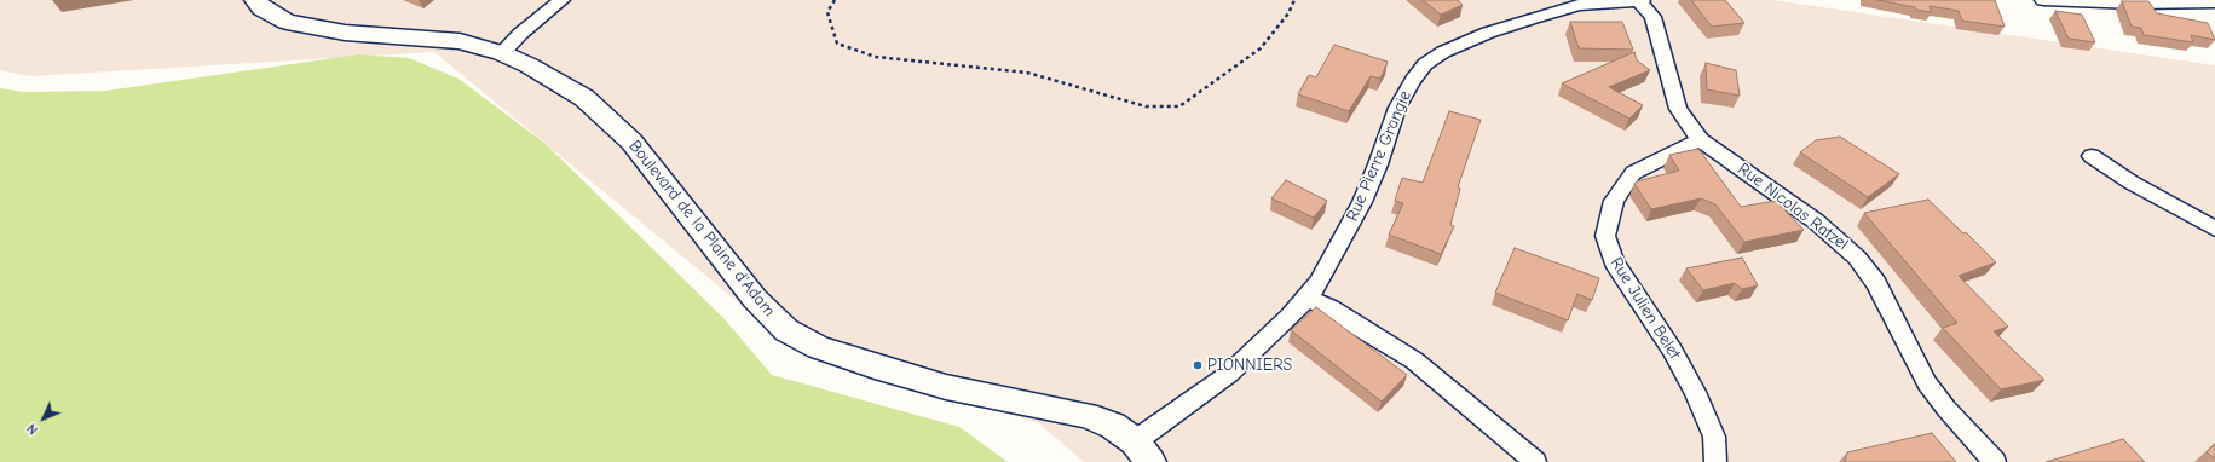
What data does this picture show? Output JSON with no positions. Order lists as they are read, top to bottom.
{
  "streets": {
    "street": [
      "Rue Pierre Grangie",
      "Rue Nicolas Ratzel",
      "Boulevard de la Plaine d'Adam",
      "Rue Julien Belet"
    ]
  },
  "crossings": [
    ["Rue Pierre Grangie", "Rue Nicolas Ratzel"],
    ["Rue Pierre Grangie", "Boulevard de la Plaine d'Adam"],
    ["Rue Nicolas Ratzel", "Rue Julien Belet"]
  ],
  "places": ["PIONNIERS"],
  "north": "bottom left"
}
